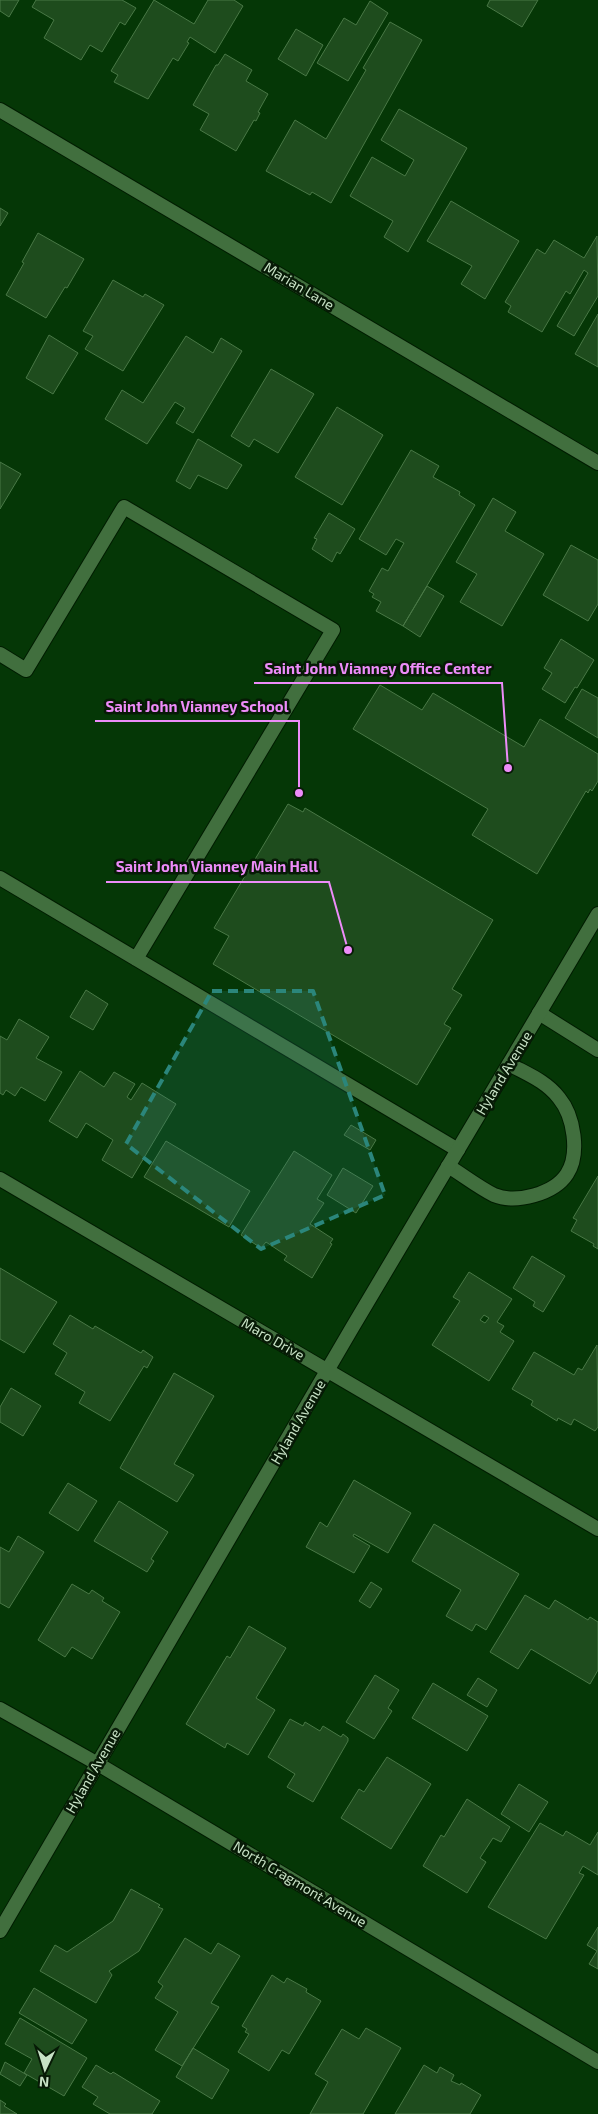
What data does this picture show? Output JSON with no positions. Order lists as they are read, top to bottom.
{
  "streets": {
    "street": [
      "Marian Lane",
      "Hyland Avenue",
      "Maro Drive",
      "North Cragmont Avenue"
    ]
  },
  "crossings": [
    ["Hyland Avenue", "Maro Drive"],
    ["Hyland Avenue", "North Cragmont Avenue"]
  ],
  "places": ["Saint John Vianney Office Center", "Saint John Vianney School", "Saint John Vianney Main Hall"],
  "north": "bottom"
}
